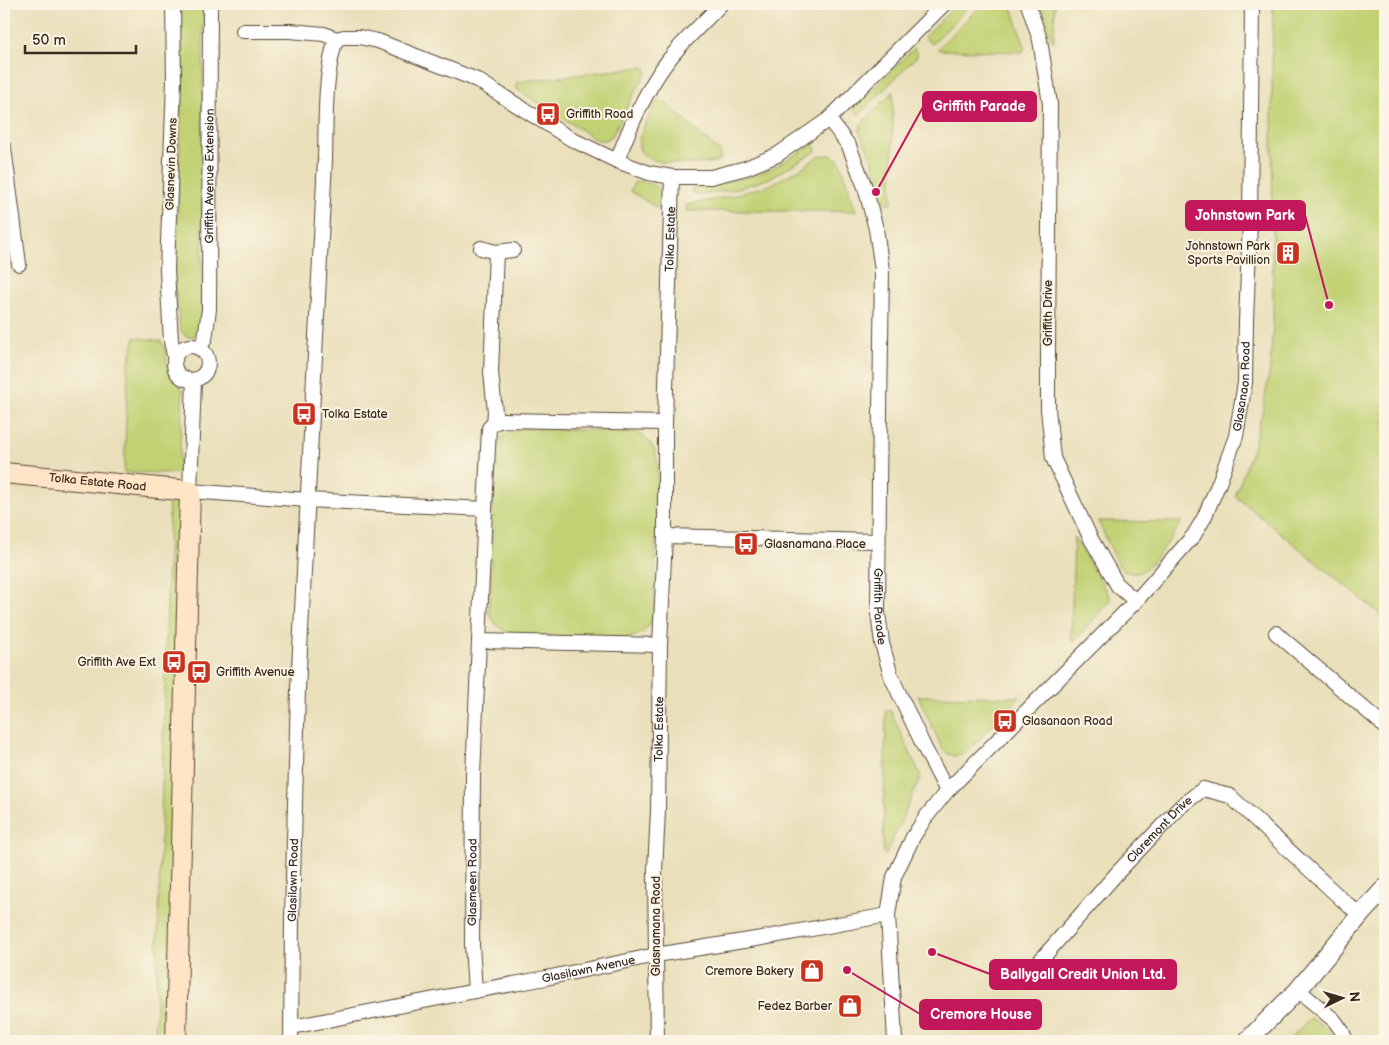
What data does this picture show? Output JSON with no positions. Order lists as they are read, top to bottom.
{
  "streets": {
    "main road": ["Tolka Estate Road"],
    "street": [
      "Glasnevin Downs",
      "Griffith Avenue Extension",
      "Tolka Estate",
      "Griffith Drive",
      "Glasanaon Road",
      "Griffith Parade",
      "Claremont Drive",
      "Glasilawn Road",
      "Glasmeen Road",
      "Glasnamana Road",
      "Glasilawn Avenue"
    ]
  },
  "crossings": [
    ["Glasnevin Downs", "Griffith Avenue Extension"],
    ["Tolka Estate", "Glasnamana Road"],
    ["Griffith Drive", "Glasanaon Road"],
    ["Glasanaon Road", "Griffith Parade"],
    ["Glasanaon Road", "Glasilawn Avenue"],
    ["Glasilawn Road", "Glasilawn Avenue"],
    ["Glasmeen Road", "Glasilawn Avenue"],
    ["Glasnamana Road", "Glasilawn Avenue"]
  ],
  "places": {
    "bus stop": [
      "Griffith Road",
      "Tolka Estate",
      "Glasnamana Place",
      "Griffith Ave Ext",
      "Griffith Avenue",
      "Glasanaon Road"
    ],
    "other": [
      "Griffith Parade",
      "Johnstown Park",
      "Ballygall Credit Union Ltd.",
      "Cremore House"
    ],
    "building": ["Johnstown Park Sports Pavillion"],
    "shop": ["Cremore Bakery", "Fedez Barber"]
  },
  "scale_bar": "50 m",
  "north": "right"
}
